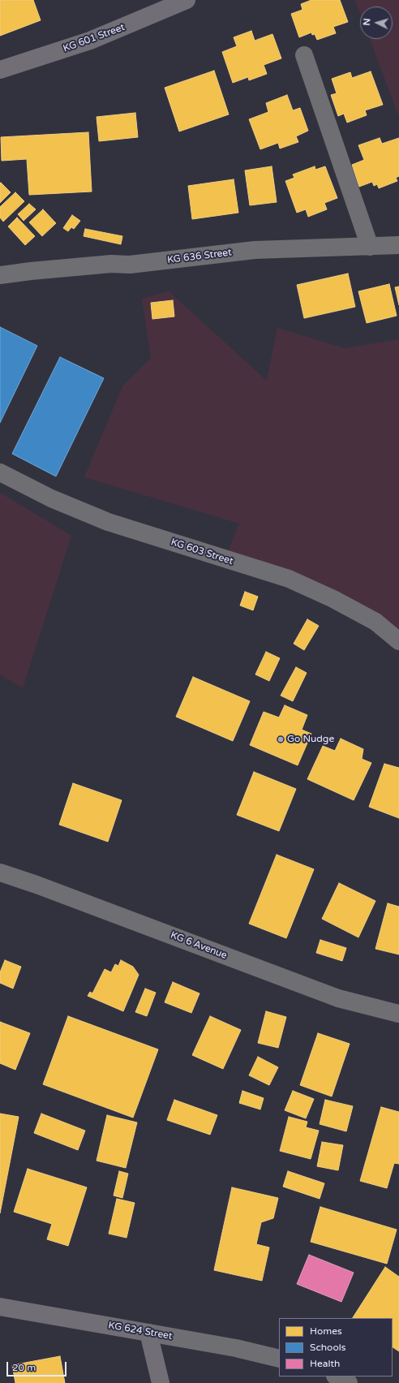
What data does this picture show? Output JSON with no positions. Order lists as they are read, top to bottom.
{
  "streets": {
    "main road": ["KG 601 Street", "KG 624 Street"],
    "street": ["KG 636 Street", "KG 603 Street", "KG 6 Avenue"]
  },
  "places": ["Go Nudge"],
  "legend": ["Homes", "Schools", "Health"],
  "scale_bar": "20 m",
  "north": "left"
}
